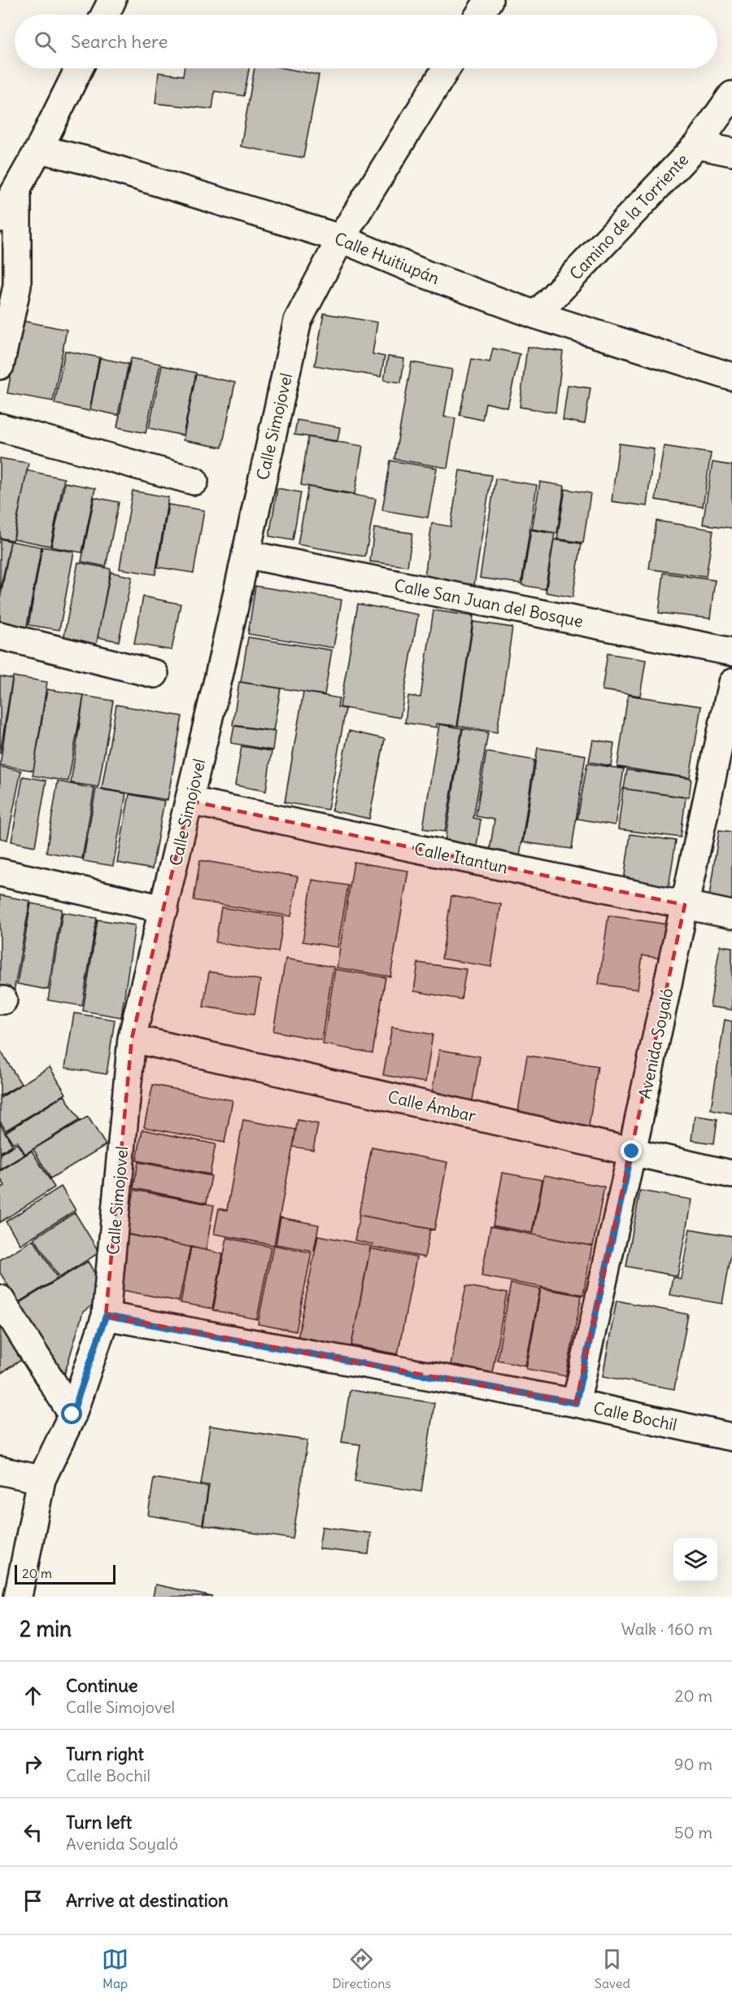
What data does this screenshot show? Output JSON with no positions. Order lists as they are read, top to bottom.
{
  "streets": {
    "street": [
      "Camino de la Torriente",
      "Calle Huitiupán",
      "Calle Simojovel",
      "Calle San Juan del Bosque",
      "Calle Itantun",
      "Avenida Soyaló",
      "Calle Ámbar",
      "Calle Bochil"
    ]
  },
  "crossings": [
    ["Camino de la Torriente", "Calle Huitiupán"],
    ["Calle Huitiupán", "Calle Simojovel"],
    ["Calle Simojovel", "Calle San Juan del Bosque"],
    ["Calle Simojovel", "Calle Itantun"],
    ["Calle Simojovel", "Calle Ámbar"],
    ["Calle Simojovel", "Calle Bochil"],
    ["Calle Itantun", "Avenida Soyaló"],
    ["Avenida Soyaló", "Calle Ámbar"],
    ["Avenida Soyaló", "Calle Bochil"]
  ],
  "scale_bar": "20 m",
  "page": {
    "search": "Search here",
    "scale": "20 m",
    "heading": ["2 min", "Walk · 160 m"],
    "list": [
      ["Continue", "Calle Simojovel", "20 m"],
      ["Turn right", "Calle Bochil", "90 m"],
      ["Turn left", "Avenida Soyaló", "50 m"],
      "Arrive at destination"
    ],
    "nav": ["Map", "Directions", "Saved"]
  }
}
